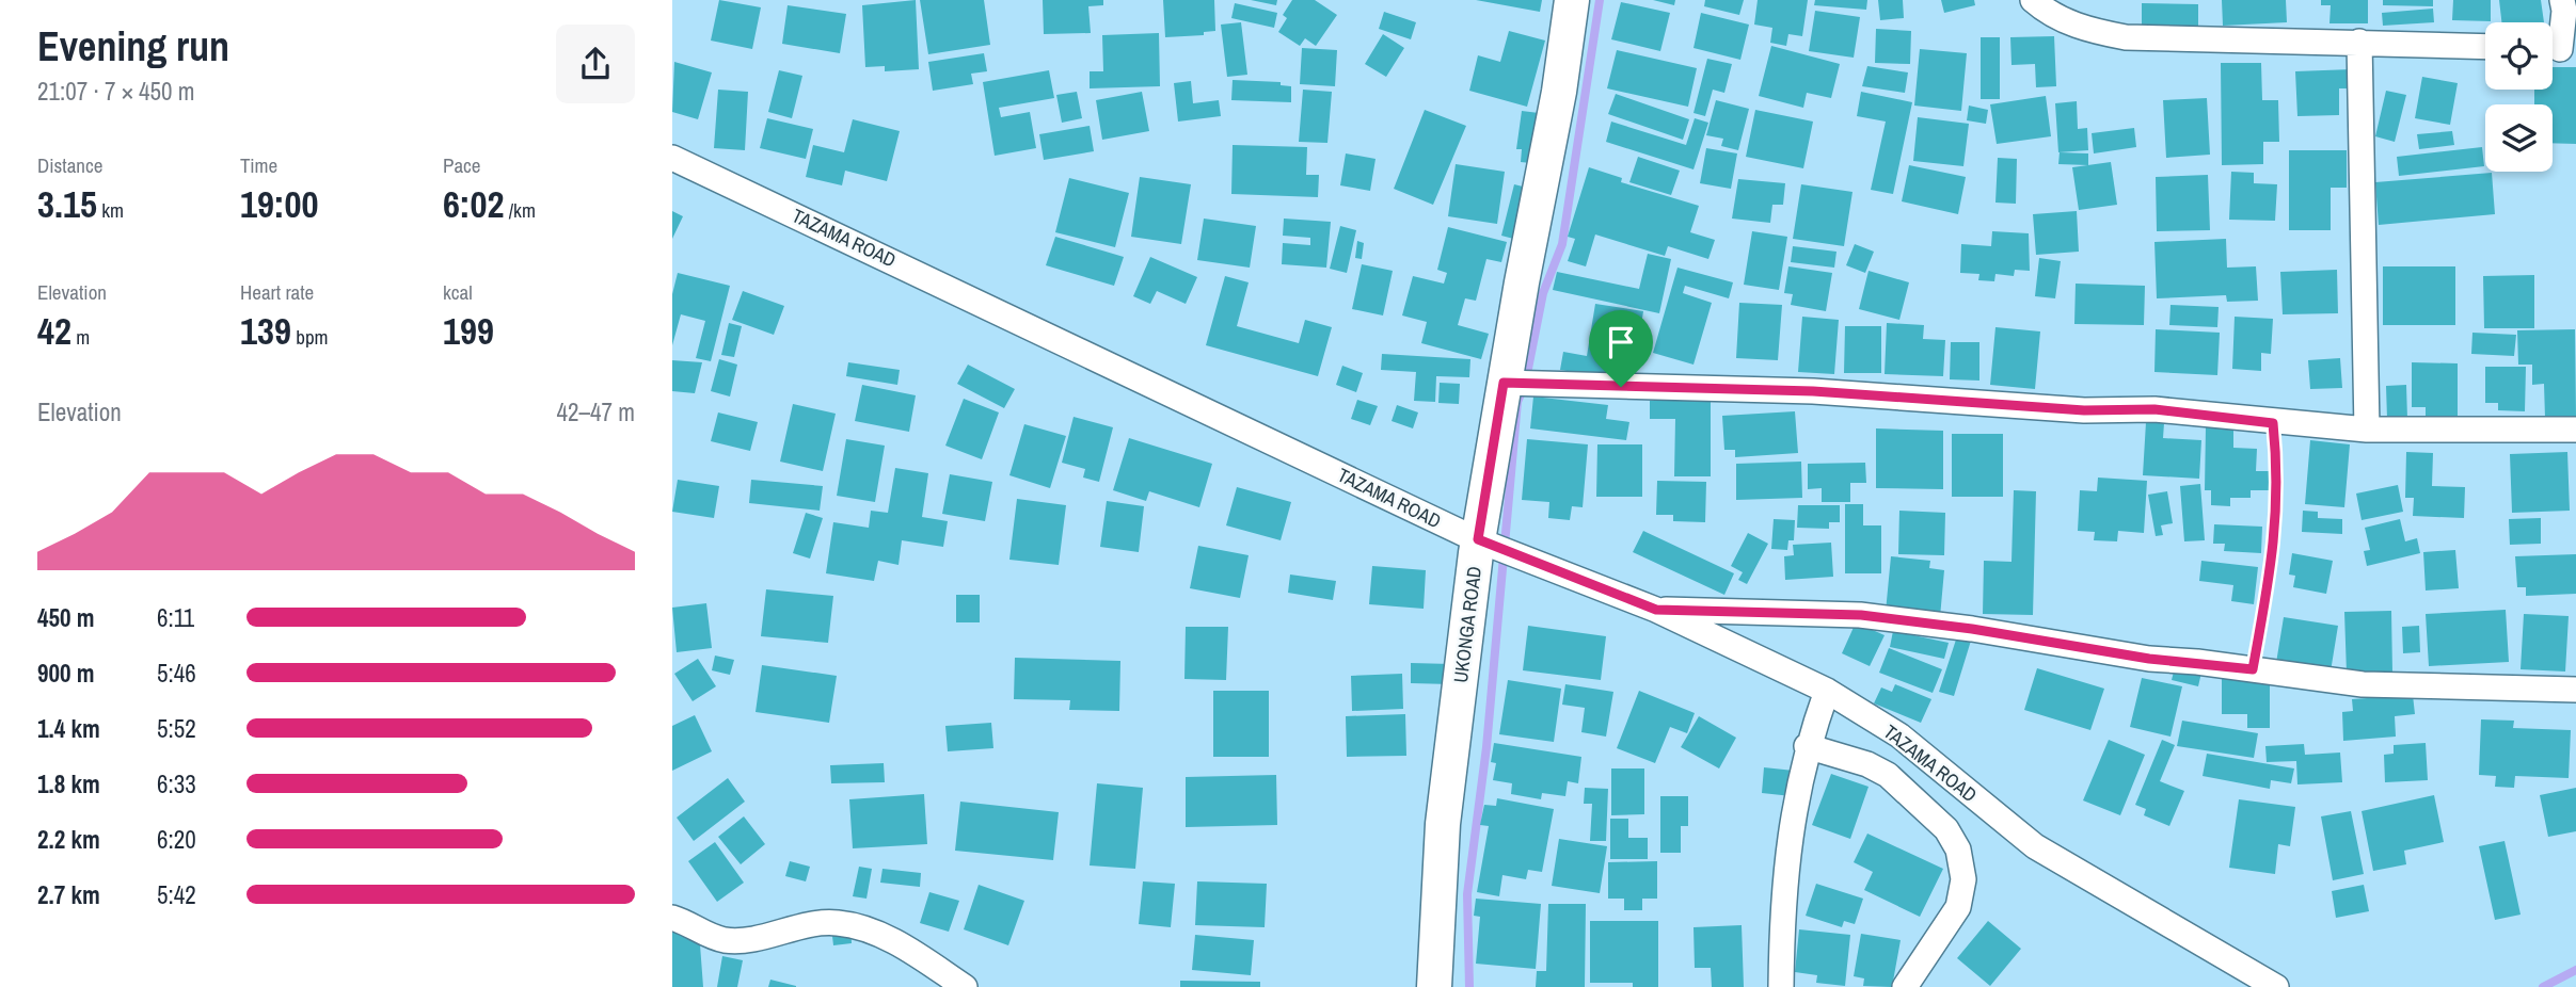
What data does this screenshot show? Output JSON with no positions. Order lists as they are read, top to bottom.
{
  "streets": {
    "street": ["TAZAMA ROAD", "UKONGA ROAD"]
  },
  "crossings": [
    ["TAZAMA ROAD", "UKONGA ROAD"]
  ],
  "page": {
    "heading": ["Evening run", "21:07 · 7 × 450 m"],
    "stats": [
      ["Distance", "3.15 km"],
      ["Time", "19:00"],
      ["Pace", "6:02 /km"],
      ["Elevation", "42 m"],
      ["Heart rate", "139 bpm"],
      ["kcal", "199"]
    ],
    "chart": ["Elevation", "42–47 m"],
    "list": [
      {
        "name": "450 m",
        "note": "6:11"
      },
      {
        "name": "900 m",
        "note": "5:46"
      },
      {
        "name": "1.4 km",
        "note": "5:52"
      },
      {
        "name": "1.8 km",
        "note": "6:33"
      },
      {
        "name": "2.2 km",
        "note": "6:20"
      },
      {
        "name": "2.7 km",
        "note": "5:42"
      }
    ]
  }
}
